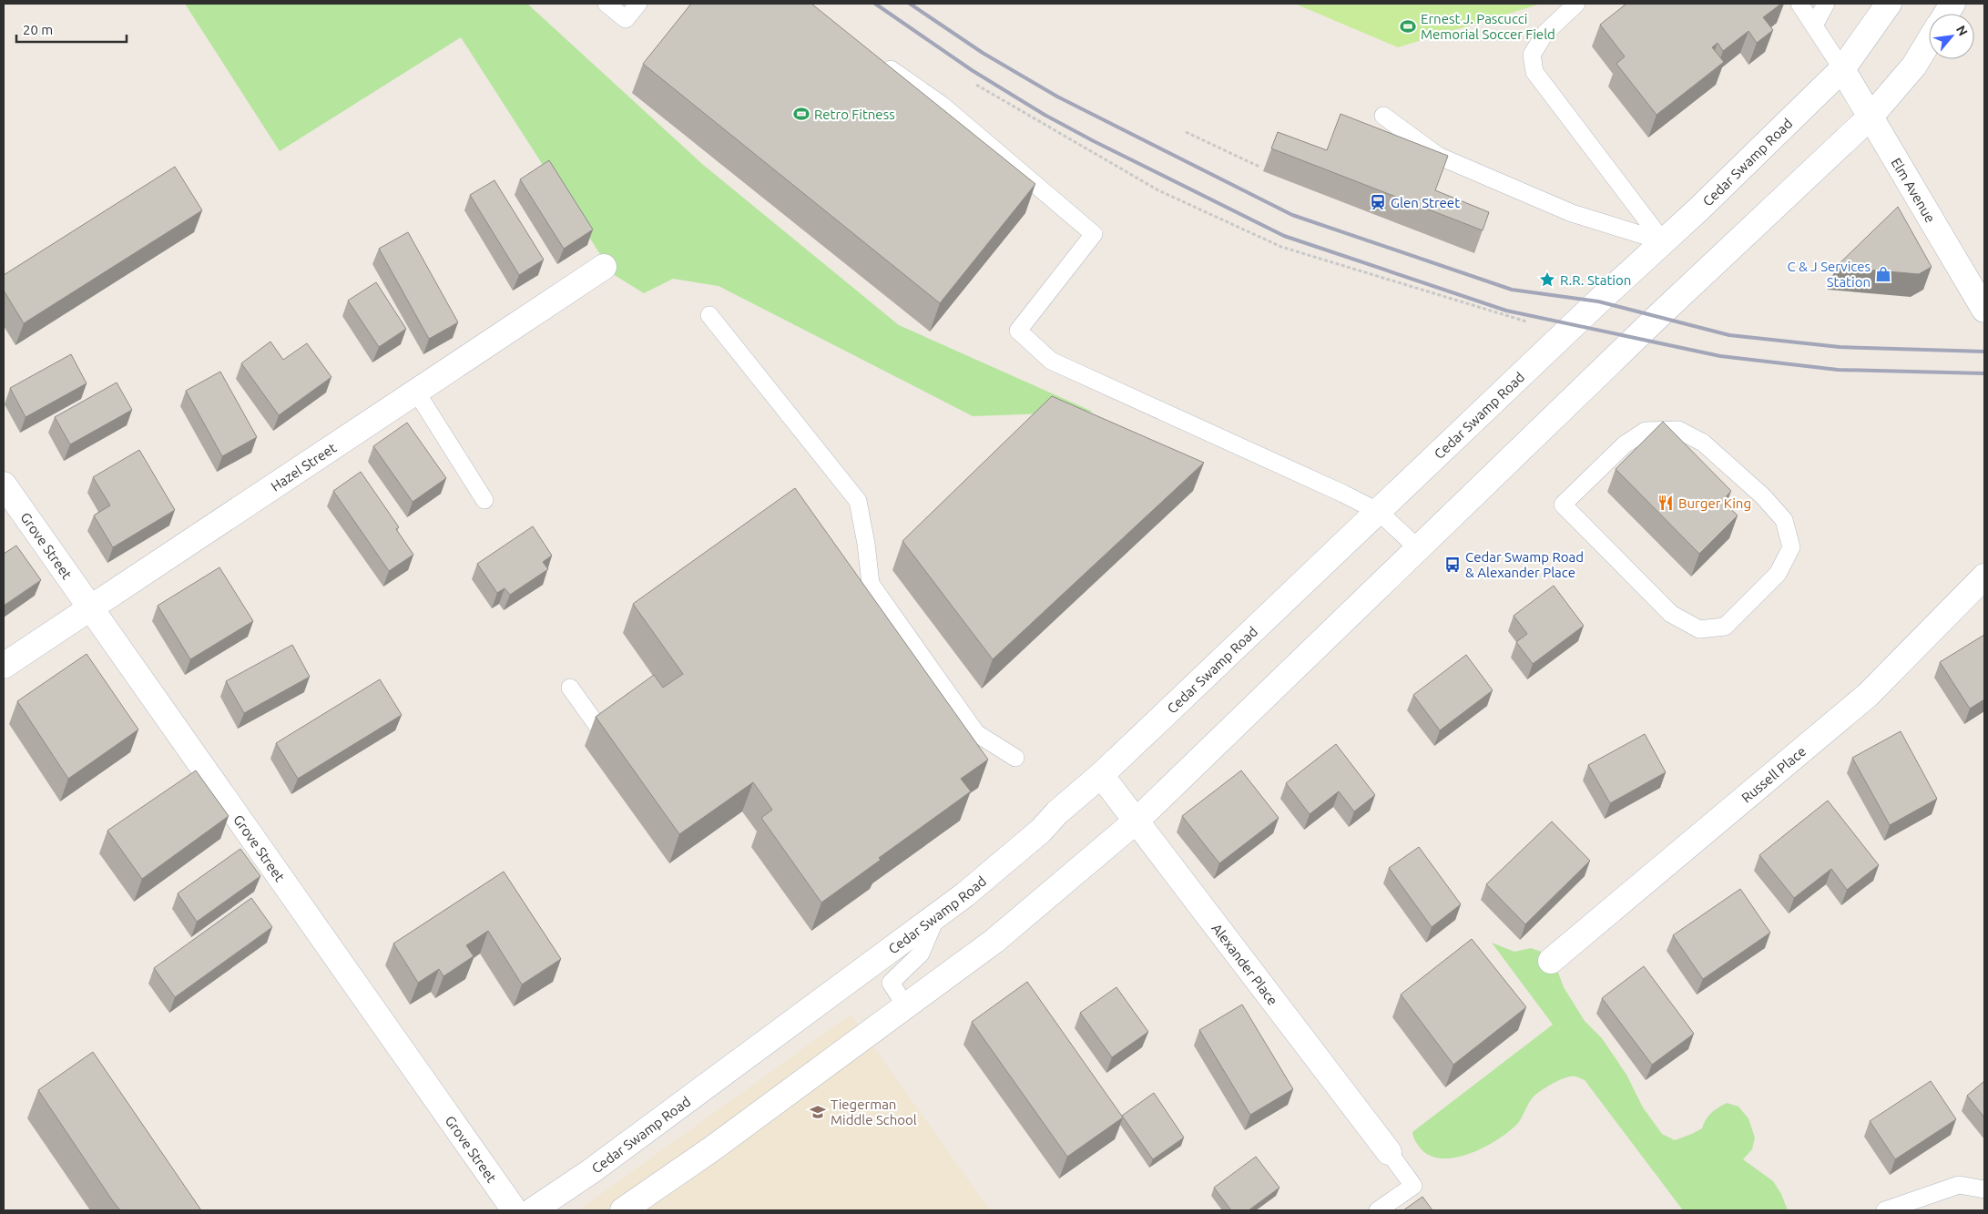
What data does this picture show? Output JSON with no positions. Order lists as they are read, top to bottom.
{
  "streets": {
    "main road": [
      "Cedar Swamp Road",
      "Elm Avenue",
      "Hazel Street",
      "Grove Street",
      "Russell Place",
      "Alexander Place"
    ]
  },
  "crossings": [
    ["Cedar Swamp Road", "Elm Avenue"],
    ["Cedar Swamp Road", "Alexander Place"],
    ["Hazel Street", "Grove Street"]
  ],
  "places": {
    "sports": ["Ernest J. Pascucci Memorial Soccer Field", "Retro Fitness"],
    "station": ["Glen Street"],
    "shop": ["C & J Services Station"],
    "place": ["R.R. Station"],
    "restaurant": ["Burger King"],
    "bus stop": ["Cedar Swamp Road & Alexander Place"],
    "school or university": ["Tiegerman Middle School"]
  },
  "scale_bar": "20 m",
  "north": "top right"
}
